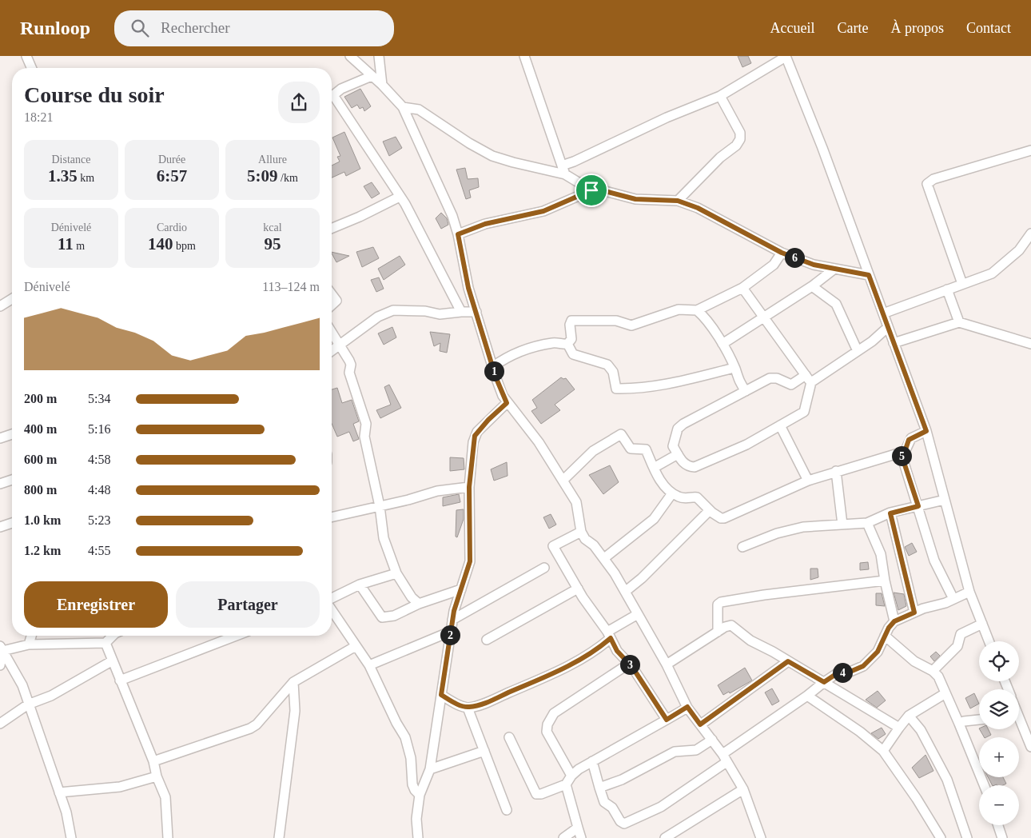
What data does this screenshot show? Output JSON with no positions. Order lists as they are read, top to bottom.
{
  "page": {
    "header": "Runloop",
    "search": "Rechercher",
    "nav": [
      "Accueil",
      "Carte",
      "À propos",
      "Contact"
    ],
    "heading": ["Course du soir", "18:21"],
    "stats": [
      ["Distance", "1.35 km"],
      ["Durée", "6:57"],
      ["Allure", "5:09 /km"],
      ["Dénivelé", "11 m"],
      ["Cardio", "140 bpm"],
      ["kcal", "95"]
    ],
    "pins": [
      "6",
      "1",
      "5",
      "2",
      "3",
      "4"
    ],
    "chart": ["Dénivelé", "113–124 m"],
    "list": [
      {
        "name": "200 m",
        "note": "5:34"
      },
      {
        "name": "400 m",
        "note": "5:16"
      },
      {
        "name": "600 m",
        "note": "4:58"
      },
      {
        "name": "800 m",
        "note": "4:48"
      },
      {
        "name": "1.0 km",
        "note": "5:23"
      },
      {
        "name": "1.2 km",
        "note": "4:55"
      }
    ],
    "buttons": ["Enregistrer", "Partager"],
    "map_buttons": ["+", "−"]
  }
}
